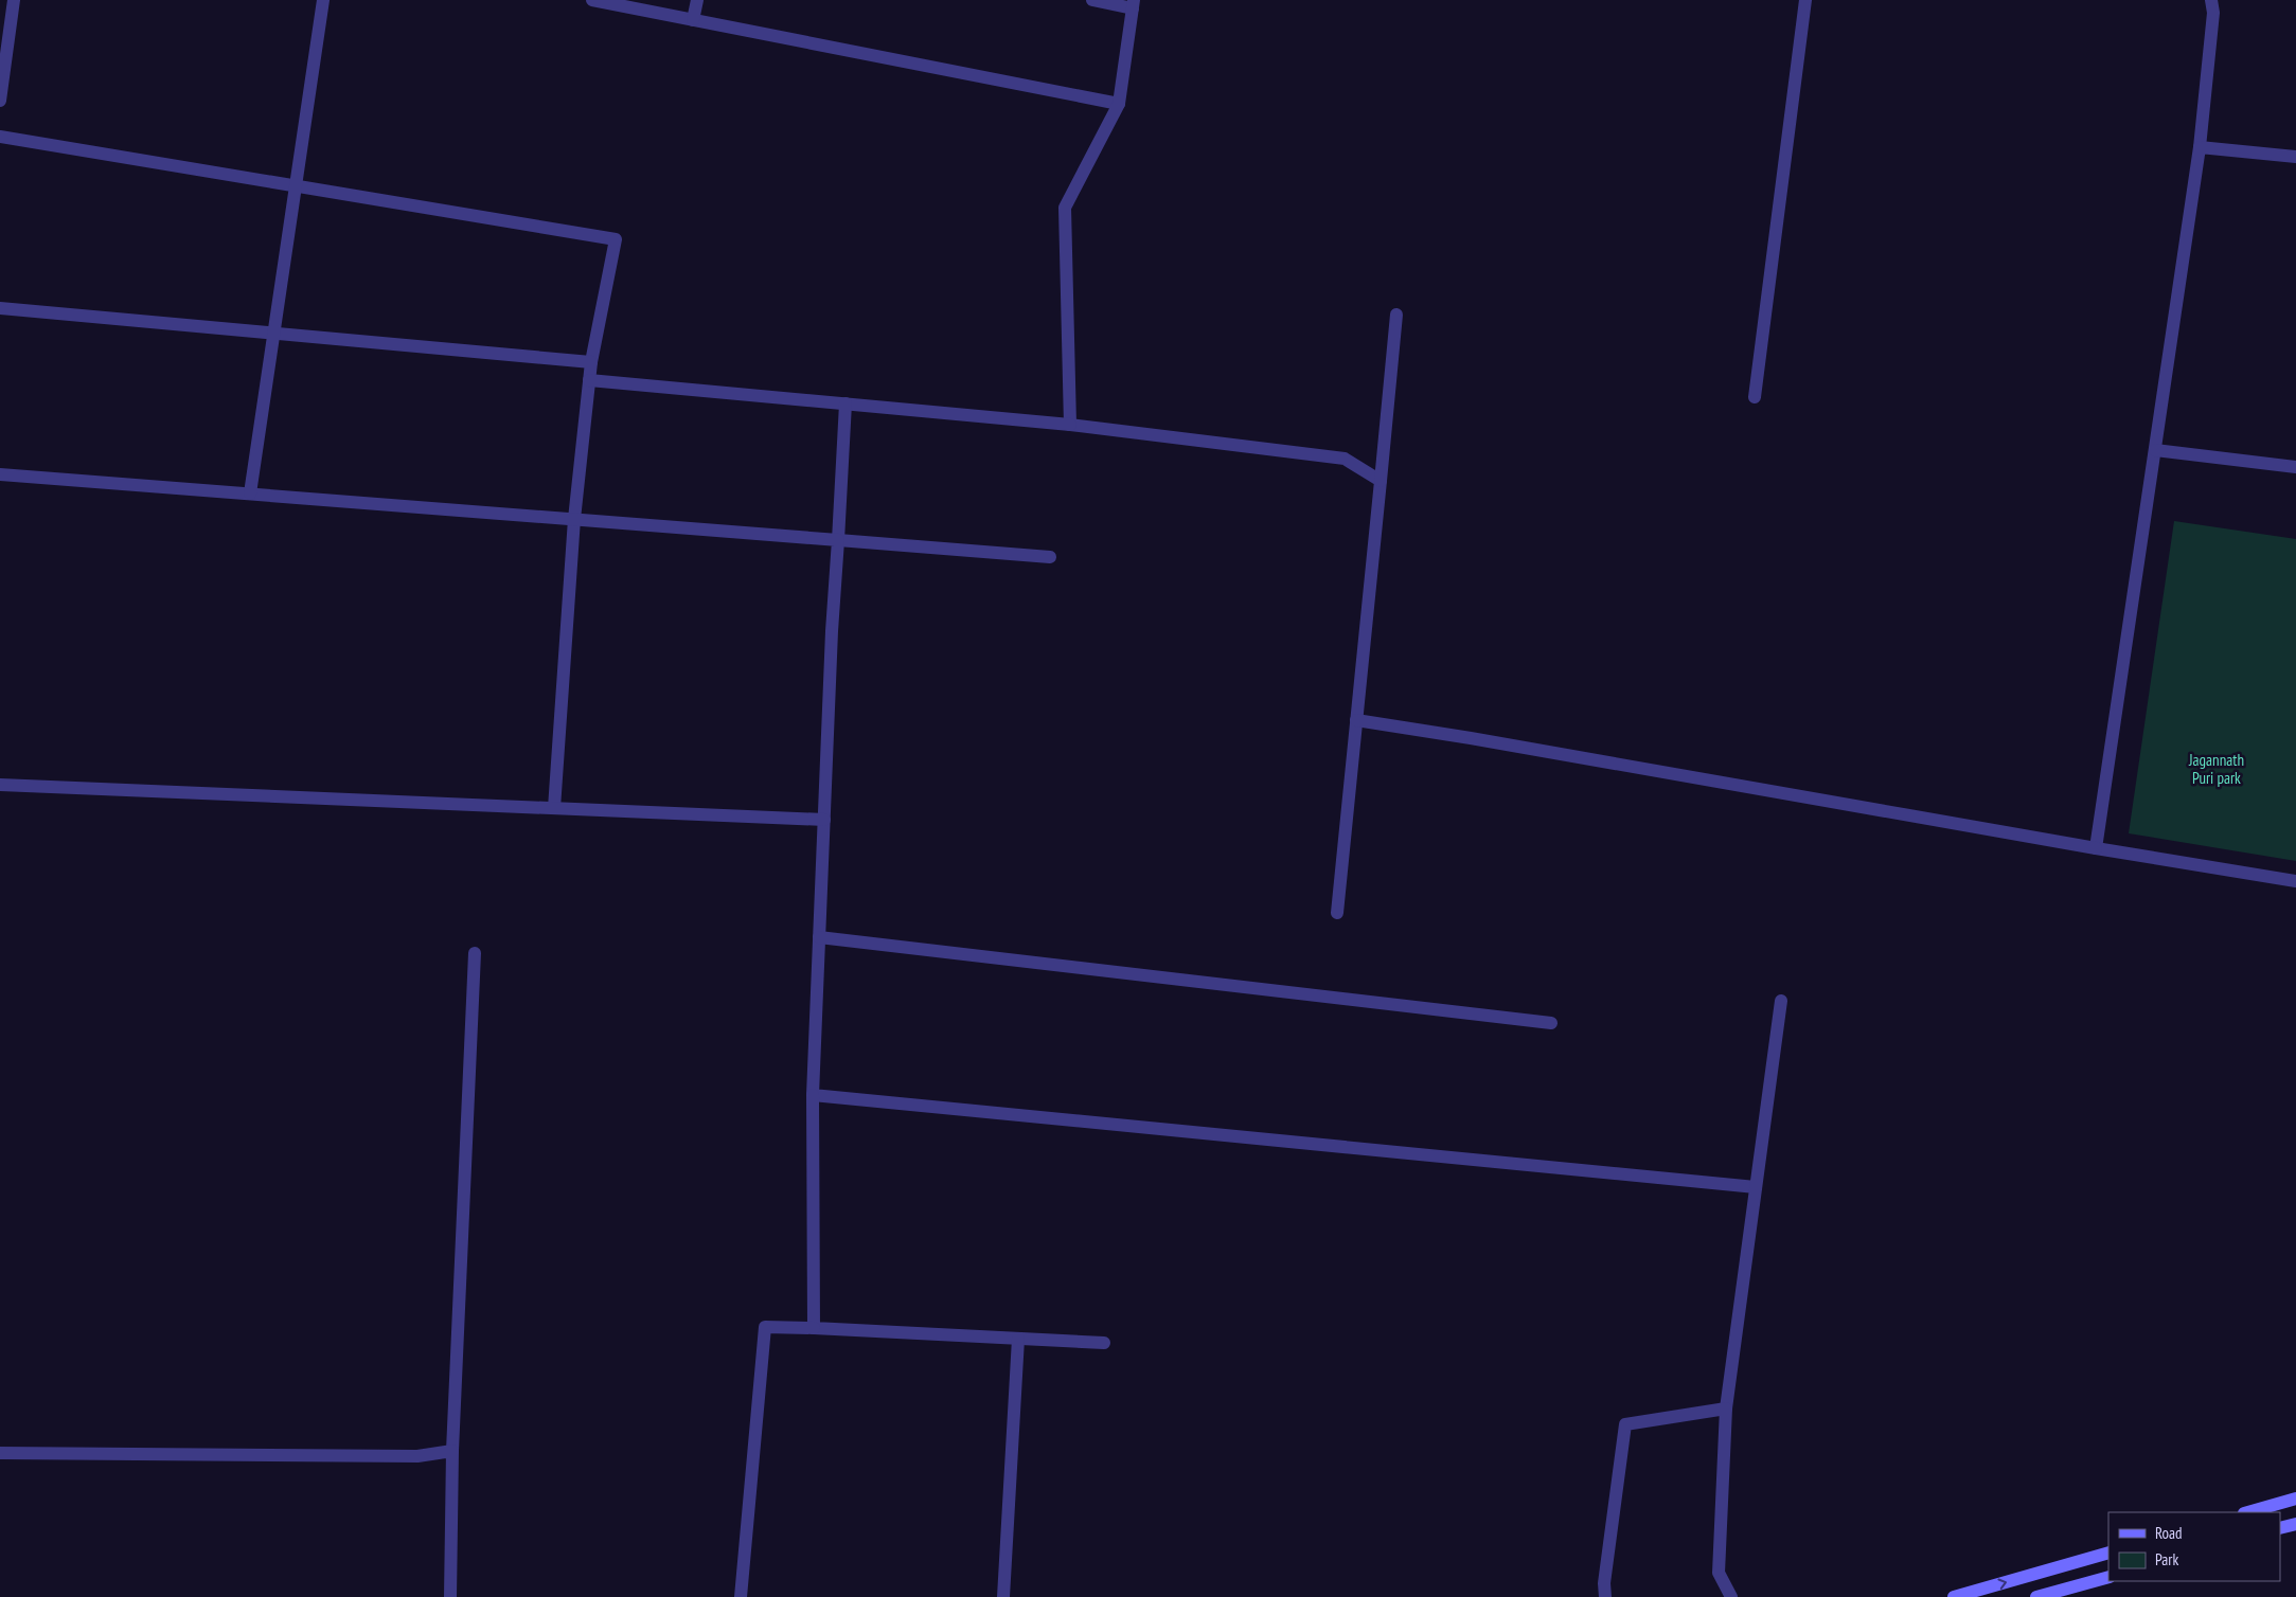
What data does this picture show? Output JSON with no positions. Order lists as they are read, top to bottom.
{
  "parks": ["Jagannath Puri park"],
  "legend": ["Road", "Park"]
}
